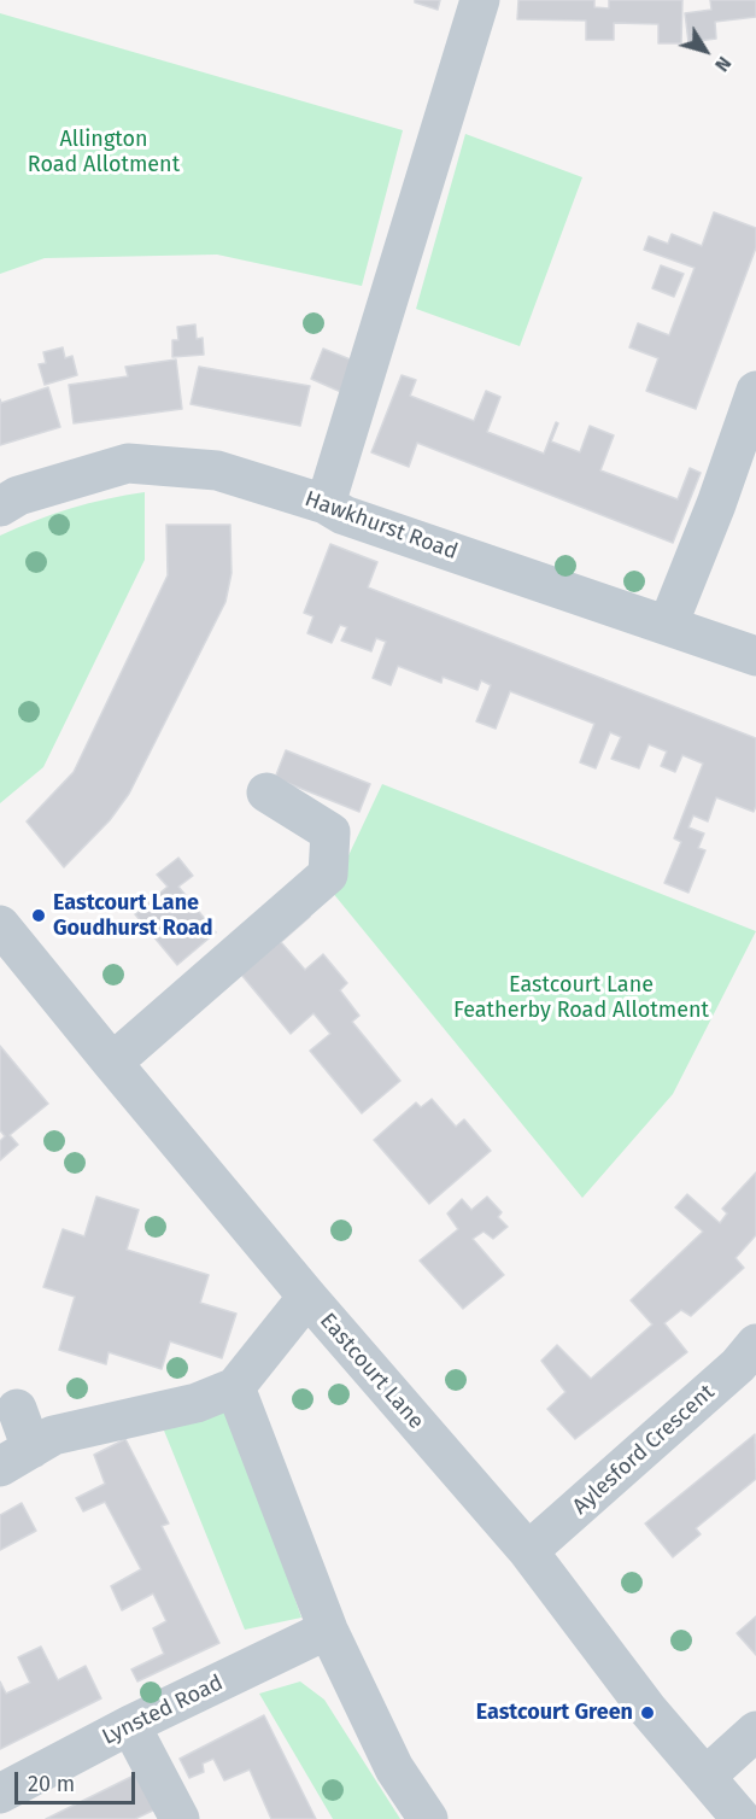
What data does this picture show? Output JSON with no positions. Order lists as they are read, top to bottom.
{
  "streets": {
    "street": [
      "Hawkhurst Road",
      "Eastcourt Lane",
      "Aylesford Crescent",
      "Lynsted Road"
    ]
  },
  "crossings": [
    ["Eastcourt Lane", "Aylesford Crescent"]
  ],
  "parks": ["Allington Road Allotment", "Eastcourt Lane Featherby Road Allotment"],
  "places": ["Eastcourt Lane Goudhurst Road", "Eastcourt Green"],
  "scale_bar": "20 m",
  "north": "bottom right"
}
